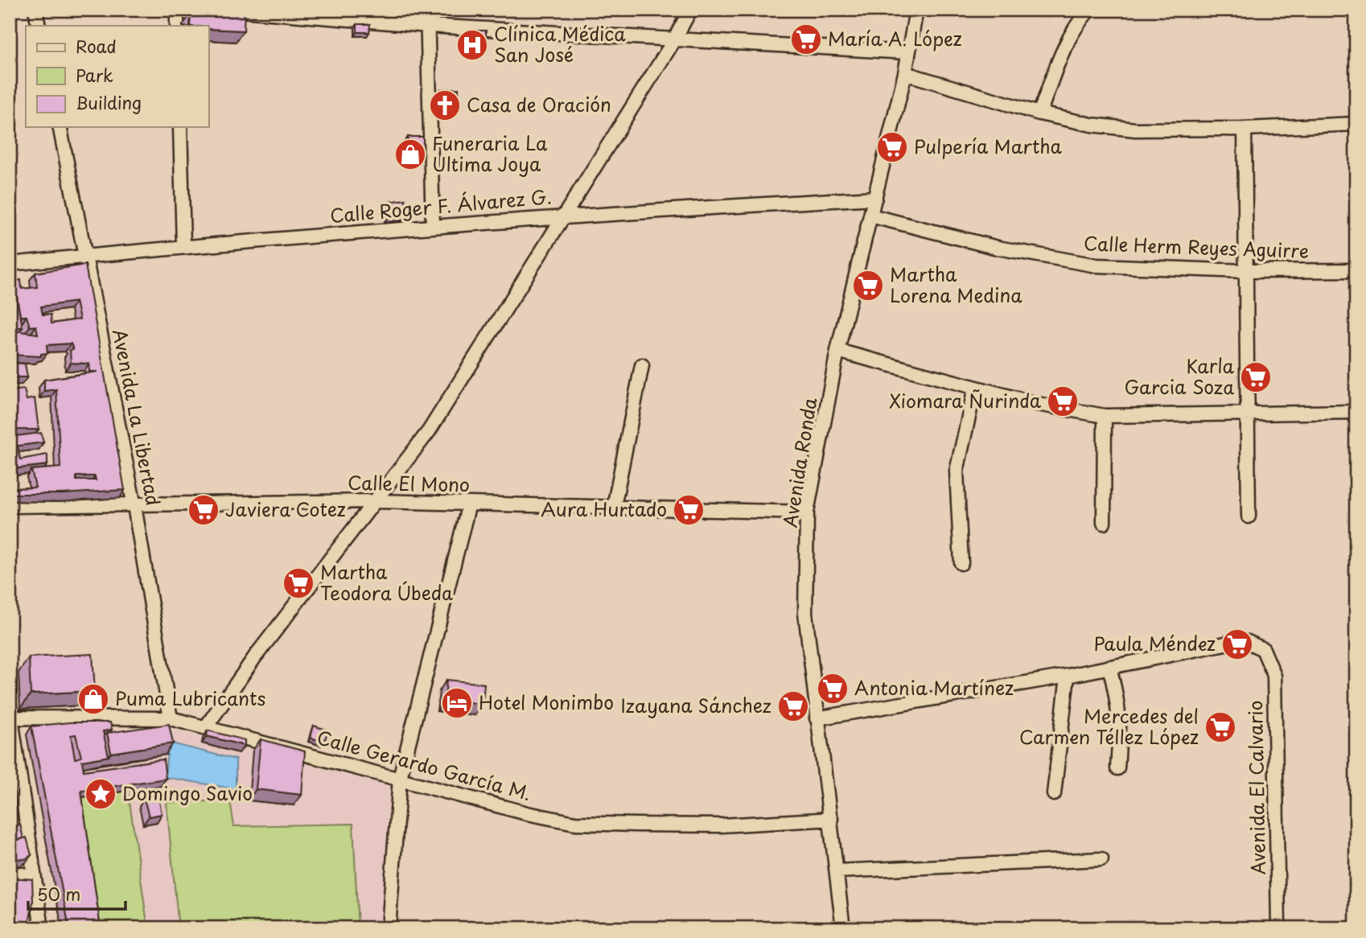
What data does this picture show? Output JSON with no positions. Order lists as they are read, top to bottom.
{
  "streets": {
    "street": [
      "Calle Roger F. Álvarez G.",
      "Calle Herm Reyes Aguirre",
      "Avenida La Libertad",
      "Avenida Ronda",
      "Calle El Mono",
      "Calle Gerardo García M.",
      "Avenida El Calvario"
    ]
  },
  "crossings": [
    ["Calle Roger F. Álvarez G.", "Avenida La Libertad"],
    ["Calle Roger F. Álvarez G.", "Avenida Ronda"],
    ["Calle Herm Reyes Aguirre", "Avenida Ronda"],
    ["Avenida La Libertad", "Calle El Mono"],
    ["Avenida La Libertad", "Calle Gerardo García M."],
    ["Avenida Ronda", "Calle El Mono"],
    ["Avenida Ronda", "Calle Gerardo García M."]
  ],
  "places": {
    "supermarket": [
      "María A. López",
      "Pulpería Martha",
      "Martha Lorena Medina",
      "Karla Garcia Soza",
      "Xiomara Ñurinda",
      "Javiera Cotez",
      "Aura Hurtado",
      "Martha Teodora Úbeda",
      "Paula Méndez",
      "Antonia Martínez",
      "Izayana Sánchez",
      "Mercedes del Carmen Téllez López"
    ],
    "hospital": ["Clínica Médica San José"],
    "church": ["Casa de Oración"],
    "shop": ["Funeraria La Ultima Joya", "Puma Lubricants"],
    "hotel": ["Hotel Monimbo"],
    "place": ["Domingo Savio"]
  },
  "legend": ["Road", "Park", "Building"],
  "scale_bar": "50 m"
}
